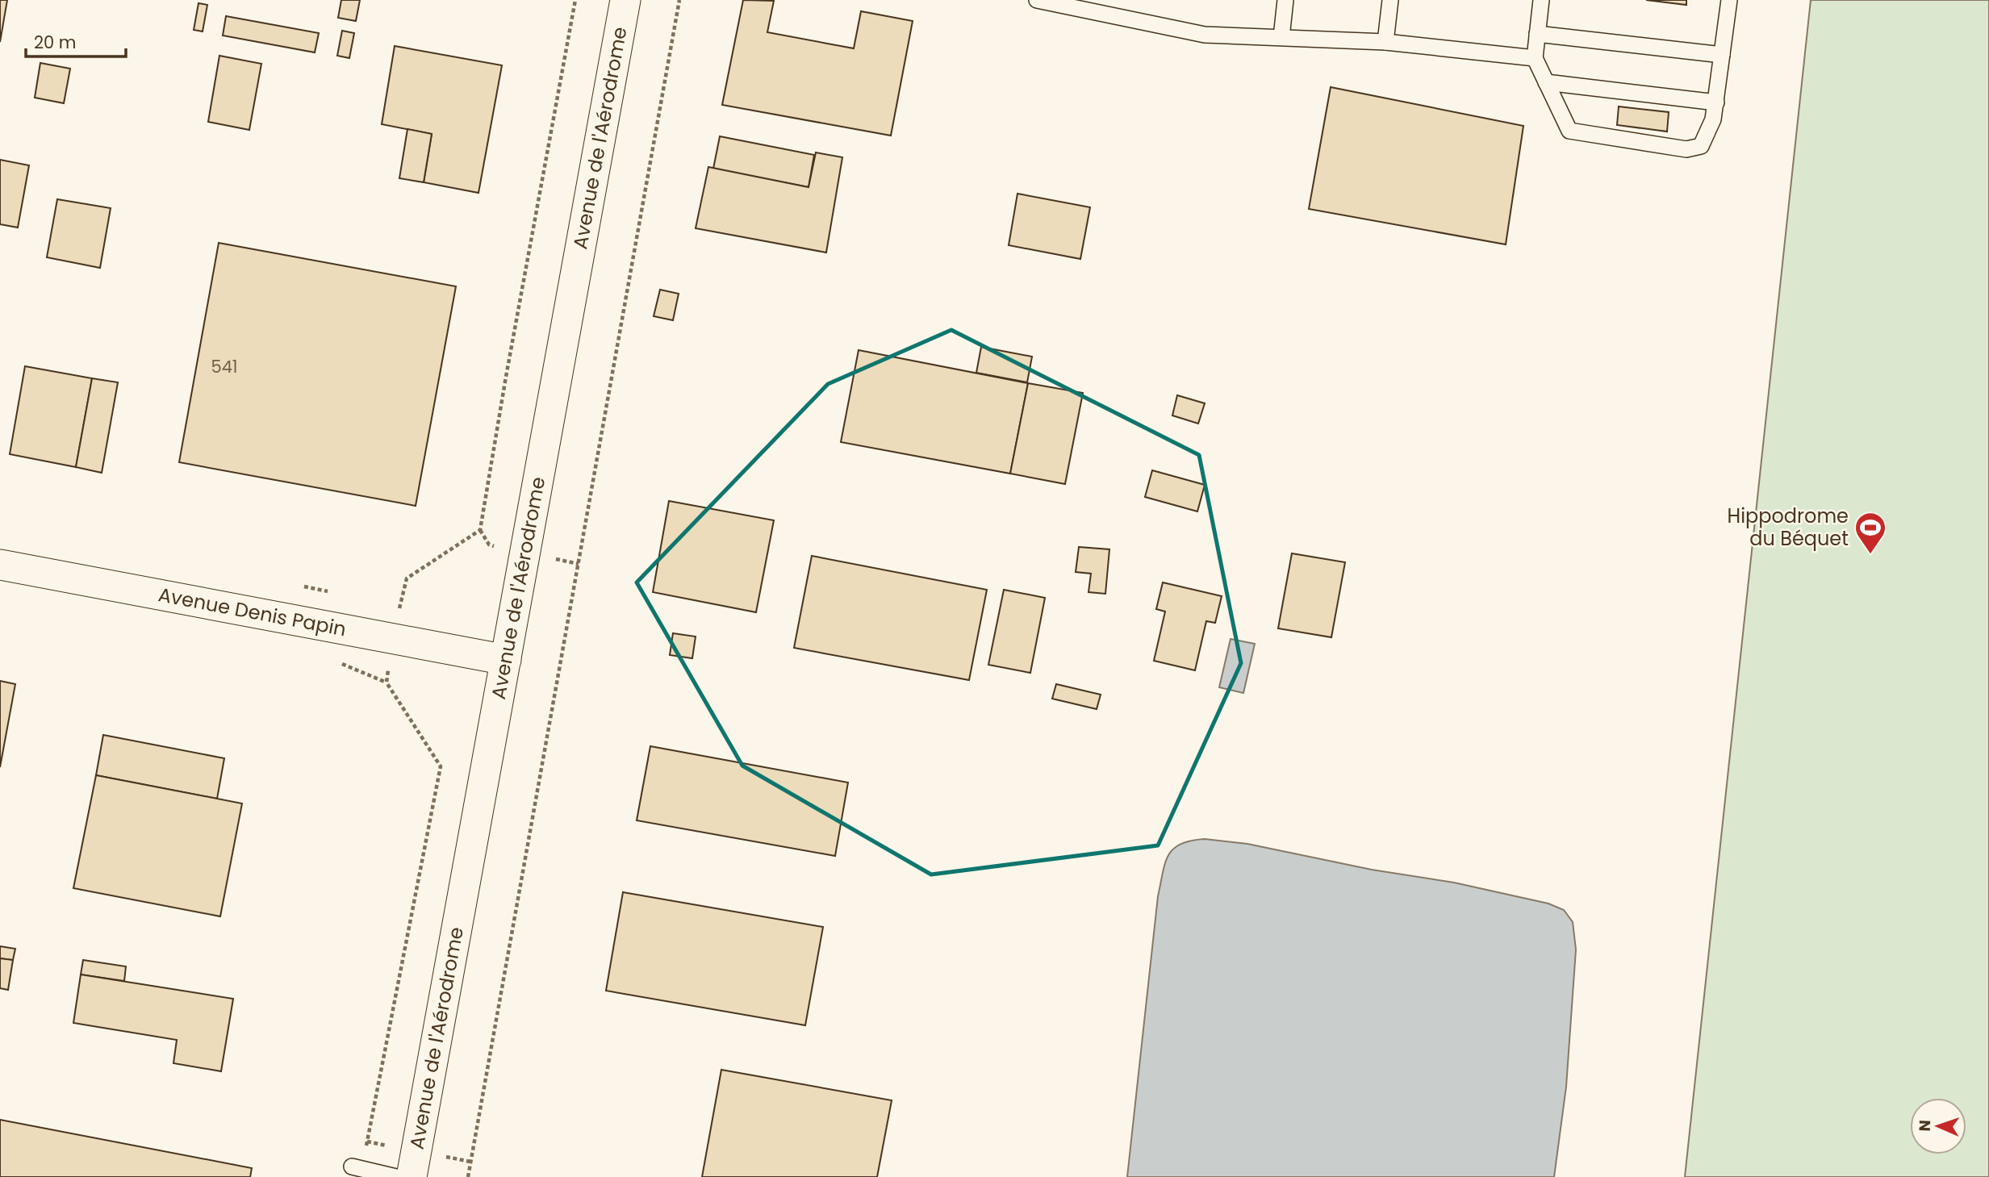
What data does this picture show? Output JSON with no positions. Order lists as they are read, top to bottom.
{
  "streets": {
    "street": ["Avenue de l'Aérodrome", "Avenue Denis Papin"]
  },
  "crossings": [
    ["Avenue de l'Aérodrome", "Avenue Denis Papin"]
  ],
  "places": {
    "sports": ["Hippodrome du Béquet"]
  },
  "house_numbers": ["541"],
  "scale_bar": "20 m",
  "north": "left"
}
